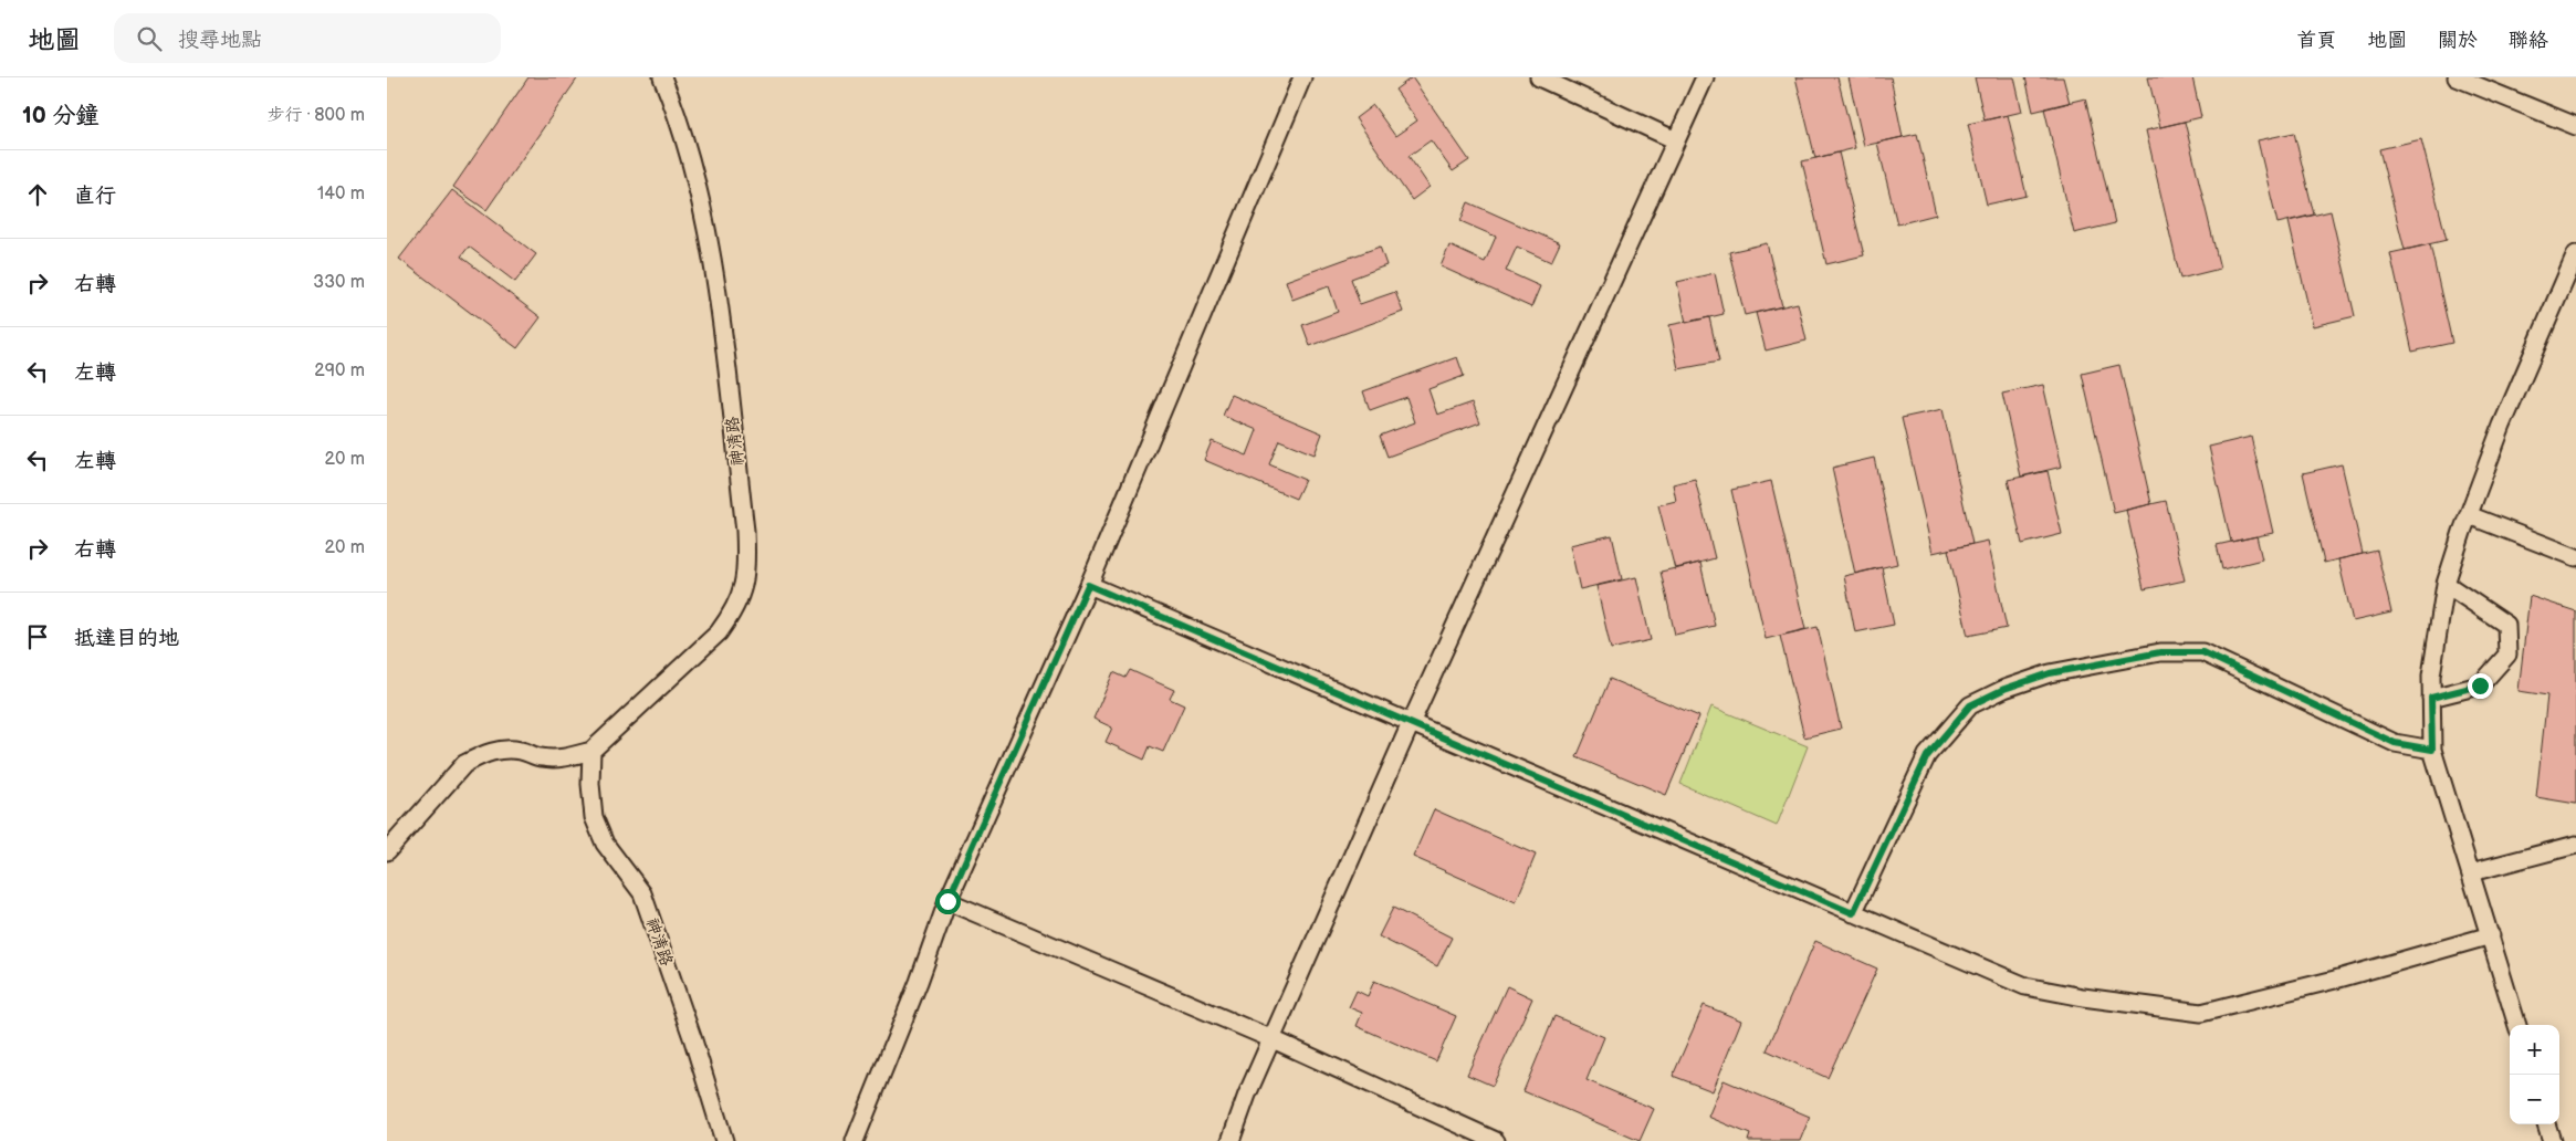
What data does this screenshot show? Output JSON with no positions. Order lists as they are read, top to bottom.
{
  "streets": {
    "street": ["神清路"]
  },
  "page": {
    "header": "地圖",
    "search": "搜尋地點",
    "nav": [
      "首頁",
      "地圖",
      "關於",
      "聯絡"
    ],
    "heading": ["10 分鐘", "步行 · 800 m"],
    "list": [
      ["直行", "140 m"],
      ["右轉", "330 m"],
      ["左轉", "290 m"],
      ["左轉", "20 m"],
      ["右轉", "20 m"],
      "抵達目的地"
    ],
    "map_buttons": ["+", "−"]
  }
}
